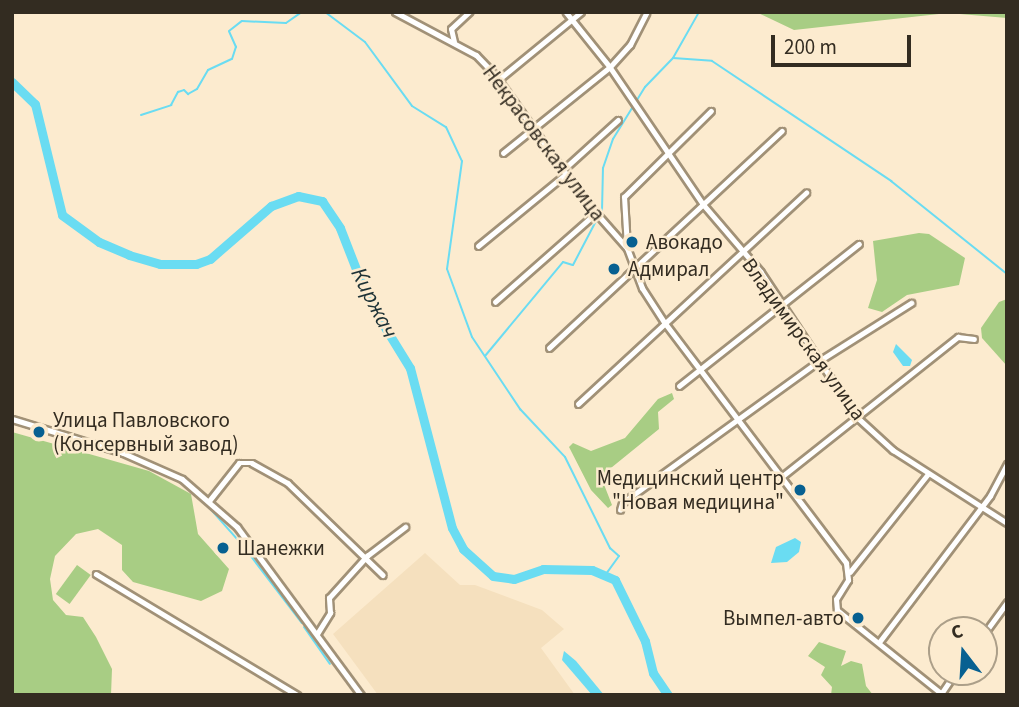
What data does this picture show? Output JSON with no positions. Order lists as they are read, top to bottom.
{
  "streets": {
    "street": ["Некрасовская улица", "Владимирская улица"]
  },
  "water": ["Киржач"],
  "places": [
    "Авокадо",
    "Адмирал",
    "Улица Павловского (Консервный завод)",
    "Медицинский центр \"Новая медицина\"",
    "Шанежки",
    "Вымпел-авто"
  ],
  "scale_bar": "200 m",
  "north": "top"
}
